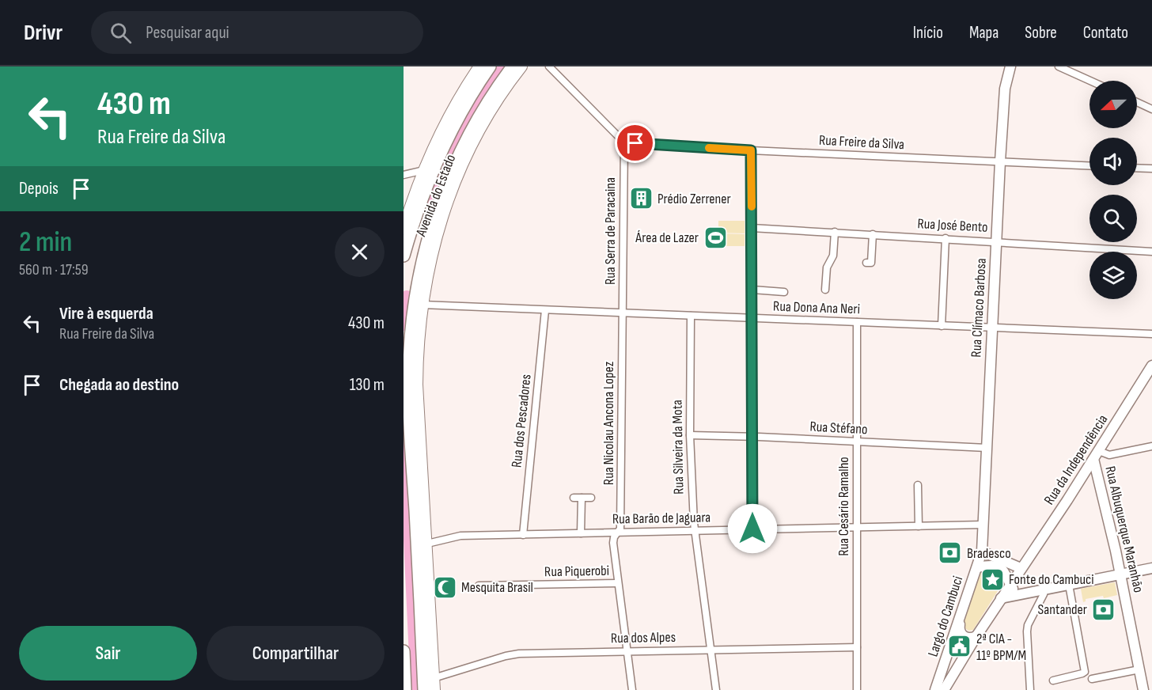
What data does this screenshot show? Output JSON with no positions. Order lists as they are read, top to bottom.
{
  "streets": {
    "highway": ["Avenida do Estado"],
    "main road": [
      "Rua Clímaco Barbosa",
      "Rua da Independência",
      "Rua Albuquerque Maranhão",
      "Largo do Cambuci"
    ],
    "street": [
      "Rua Freire da Silva",
      "Rua José Bento",
      "Rua Serra de Paracaina",
      "Rua Dona Ana Neri",
      "Rua dos Pescadores",
      "Rua Nicolau Ancona Lopez",
      "Rua Stéfano",
      "Rua Silveira da Mota",
      "Rua Cesário Ramalho",
      "Rua Barão de Jaguara",
      "Rua Piquerobi",
      "Rua dos Alpes"
    ]
  },
  "crossings": [
    ["Rua Freire da Silva", "Rua Serra de Paracaina"],
    ["Rua Freire da Silva", "Rua Clímaco Barbosa"],
    ["Avenida do Estado", "Rua Dona Ana Neri"],
    ["Avenida do Estado", "Rua Barão de Jaguara"],
    ["Avenida do Estado", "Rua dos Alpes"],
    ["Rua José Bento", "Rua Clímaco Barbosa"],
    ["Rua Serra de Paracaina", "Rua Dona Ana Neri"],
    ["Rua Serra de Paracaina", "Rua Nicolau Ancona Lopez"],
    ["Rua Dona Ana Neri", "Rua Clímaco Barbosa"],
    ["Rua Dona Ana Neri", "Rua dos Pescadores"],
    ["Rua Dona Ana Neri", "Rua Nicolau Ancona Lopez"],
    ["Rua Dona Ana Neri", "Rua Silveira da Mota"],
    ["Rua Dona Ana Neri", "Rua Cesário Ramalho"],
    ["Rua Clímaco Barbosa", "Rua Stéfano"],
    ["Rua Clímaco Barbosa", "Rua Barão de Jaguara"],
    ["Rua Clímaco Barbosa", "Largo do Cambuci"],
    ["Rua dos Pescadores", "Rua Barão de Jaguara"],
    ["Rua Nicolau Ancona Lopez", "Rua Barão de Jaguara"],
    ["Rua Nicolau Ancona Lopez", "Rua Piquerobi"],
    ["Rua Nicolau Ancona Lopez", "Rua dos Alpes"],
    ["Rua Stéfano", "Rua Silveira da Mota"],
    ["Rua Stéfano", "Rua Cesário Ramalho"],
    ["Rua Silveira da Mota", "Rua Barão de Jaguara"],
    ["Rua Silveira da Mota", "Rua dos Alpes"],
    ["Rua da Independência", "Rua Albuquerque Maranhão"],
    ["Rua da Independência", "Largo do Cambuci"],
    ["Rua Cesário Ramalho", "Rua Barão de Jaguara"],
    ["Rua Cesário Ramalho", "Rua dos Alpes"]
  ],
  "places": {
    "building": ["Prédio Zerrener"],
    "sports": ["Área de Lazer"],
    "bank": ["Bradesco", "Santander"],
    "place": ["Fonte do Cambuci"],
    "mosque": ["Mesquita Brasil"],
    "public building": ["2ª CIA - 11º BPM/M"]
  },
  "north": "left",
  "page": {
    "header": "Drivr",
    "search": "Pesquisar aqui",
    "nav": [
      "Início",
      "Mapa",
      "Sobre",
      "Contato"
    ],
    "turn": ["430 m", "Rua Freire da Silva"],
    "then": "Depois",
    "heading": ["2 min", "560 m · 17:59"],
    "list": [
      {
        "name": "Vire à esquerda",
        "note": "Rua Freire da Silva",
        "value": "430 m"
      },
      {
        "name": "Chegada ao destino",
        "value": "130 m"
      }
    ],
    "buttons": ["Sair", "Compartilhar"]
  }
}
